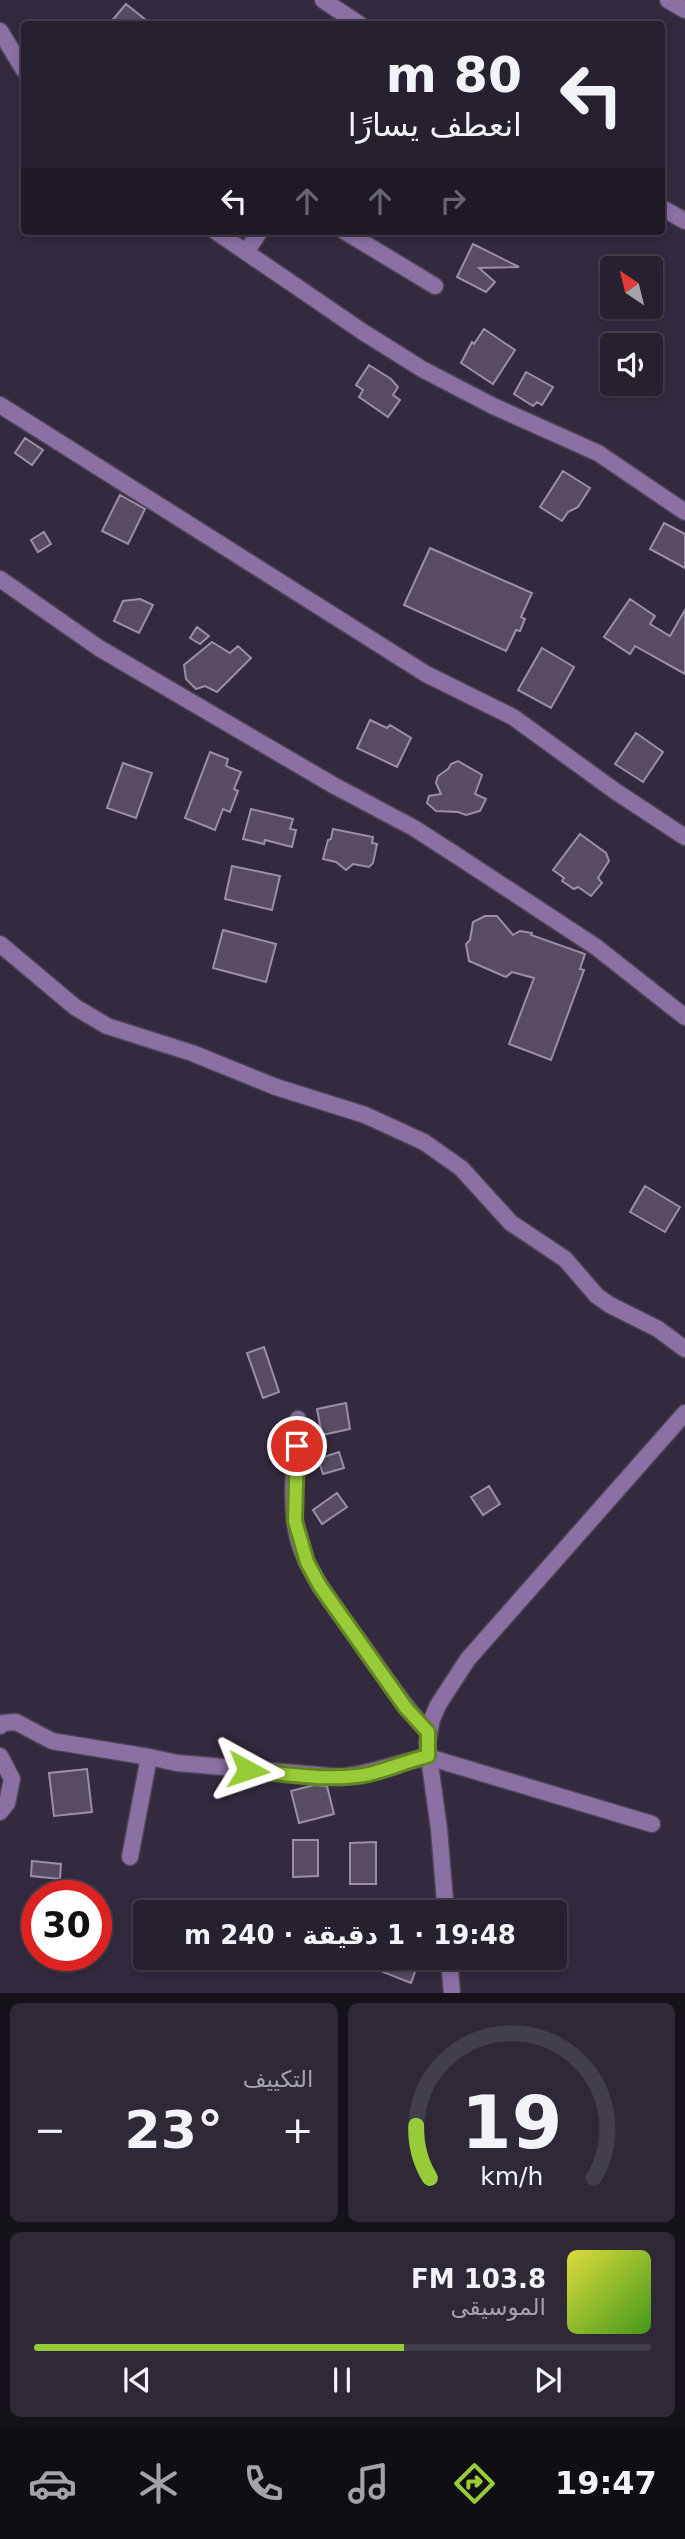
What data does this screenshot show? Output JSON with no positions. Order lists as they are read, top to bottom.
{
  "north": "top left",
  "page": {
    "turn": ["80 m", "انعطف يسارًا"],
    "limit": "30",
    "trip": "19:48 · 1 دقيقة · 240 m",
    "tile": "التكييف",
    "heat": ["−", "23°", "+"],
    "song": ["103.8 FM", "الموسيقى"],
    "tabs": "19:47",
    "gauge": ["19", "km/h"]
  }
}
